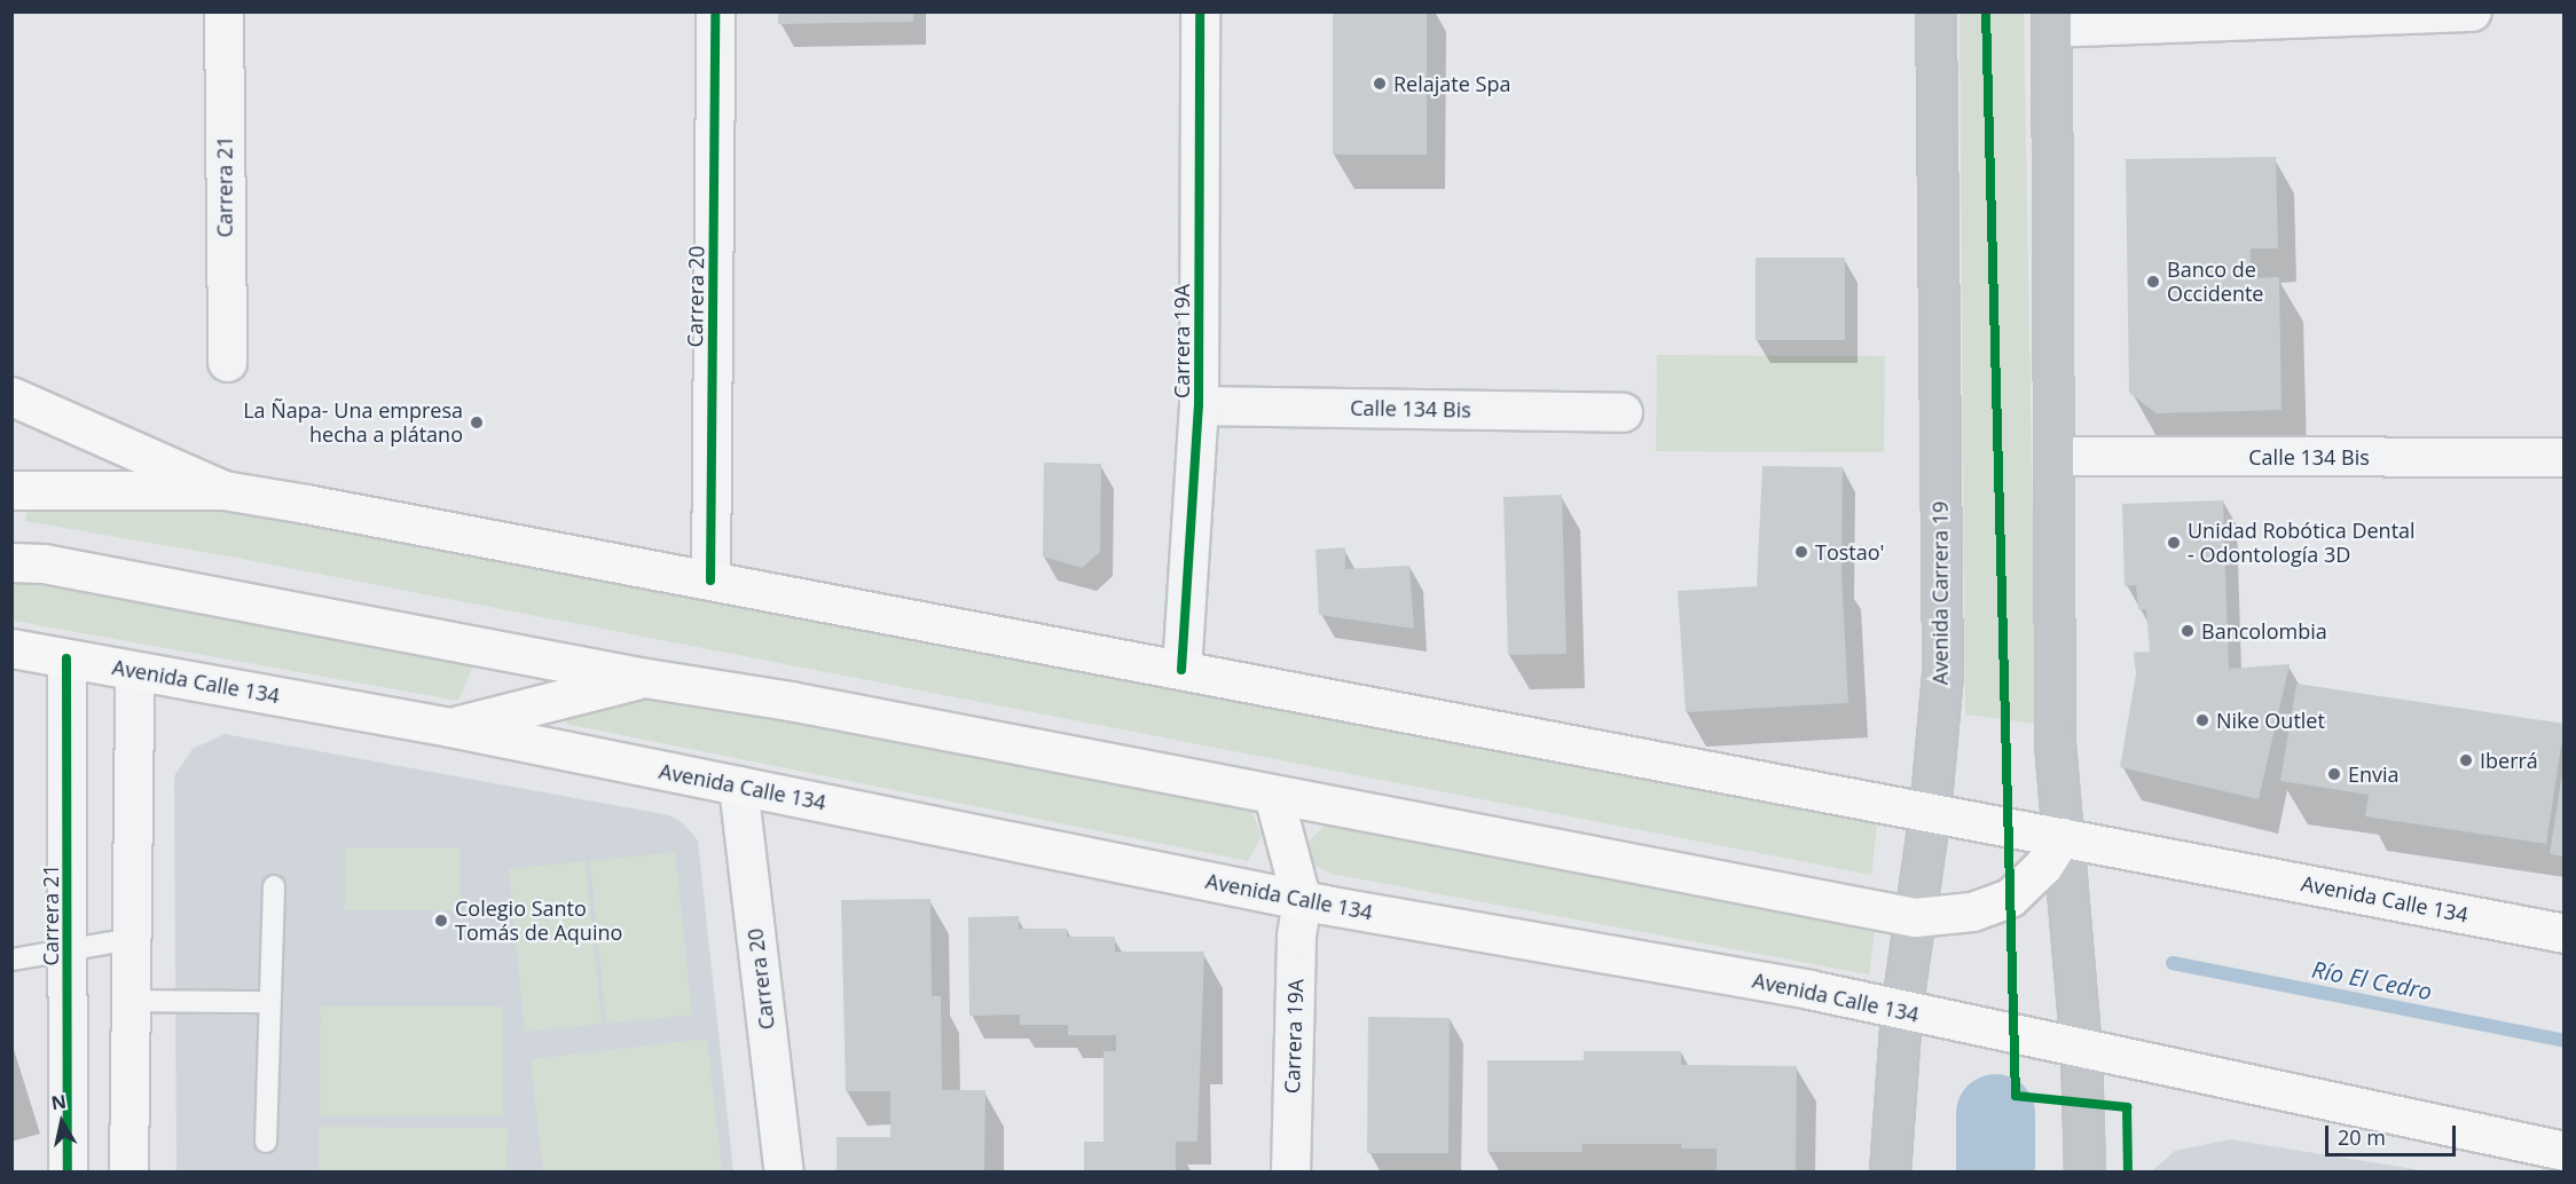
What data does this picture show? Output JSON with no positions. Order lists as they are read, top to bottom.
{
  "streets": {
    "main road": ["Avenida Carrera 19", "Avenida Calle 134"],
    "street": [
      "Carrera 21",
      "Carrera 20",
      "Carrera 19A",
      "Calle 134 Bis"
    ]
  },
  "crossings": [
    ["Carrera 21", "Avenida Calle 134"],
    ["Carrera 20", "Avenida Calle 134"],
    ["Carrera 19A", "Calle 134 Bis"],
    ["Carrera 19A", "Avenida Calle 134"],
    ["Avenida Carrera 19", "Avenida Calle 134"]
  ],
  "water": ["Río El Cedro"],
  "places": [
    "Relajate Spa",
    "Banco de Occidente",
    "La Ñapa- Una empresa hecha a plátano",
    "Unidad Robótica Dental - Odontología 3D",
    "Tostao'",
    "Bancolombia",
    "Nike Outlet",
    "Iberrá",
    "Envia",
    "Colegio Santo Tomás de Aquino"
  ],
  "scale_bar": "20 m",
  "north": "top"
}
